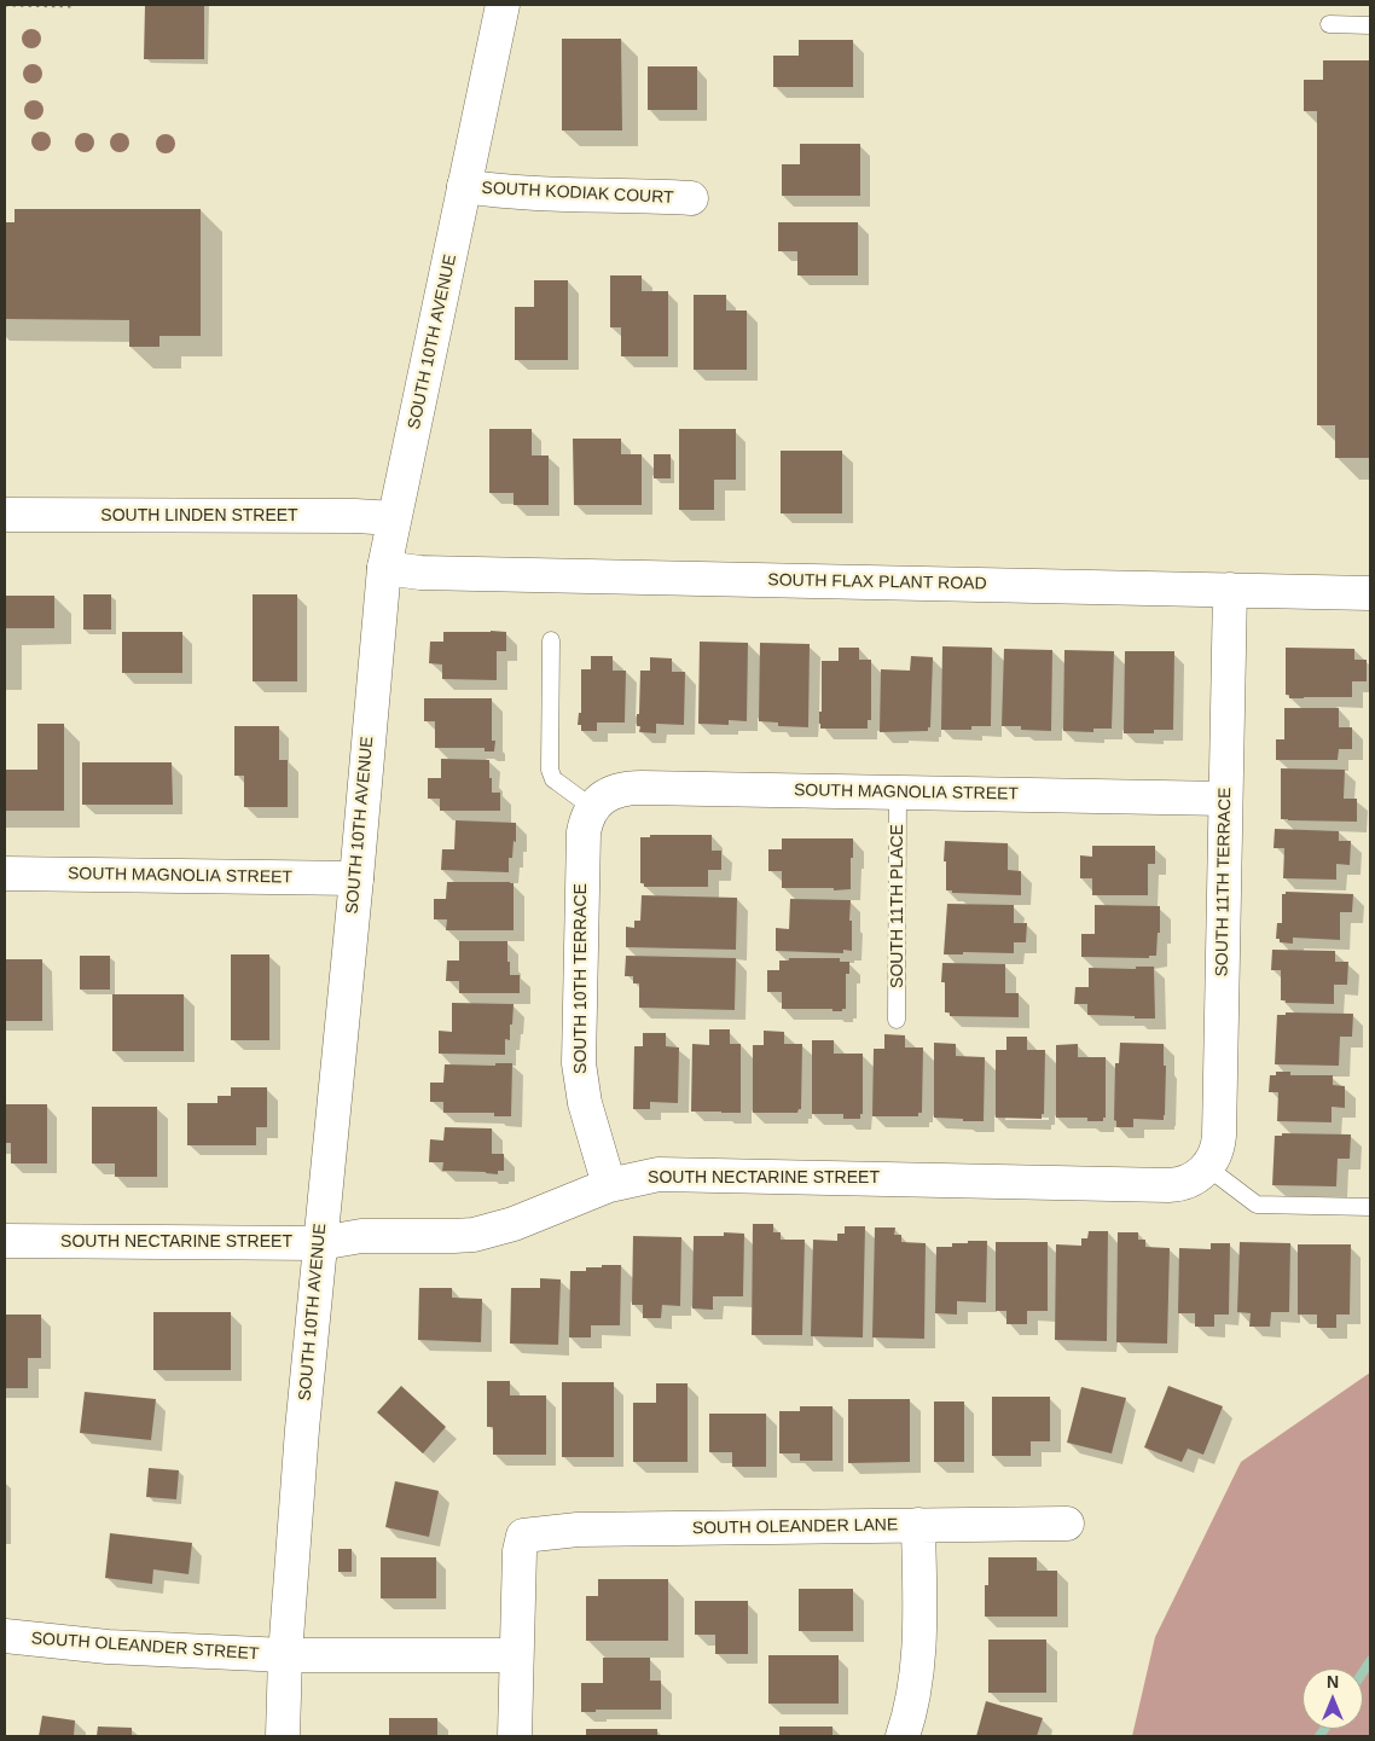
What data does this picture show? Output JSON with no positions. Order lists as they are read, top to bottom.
{
  "streets": {
    "street": [
      "SOUTH KODIAK COURT",
      "SOUTH 10TH AVENUE",
      "SOUTH LINDEN STREET",
      "SOUTH FLAX PLANT ROAD",
      "SOUTH MAGNOLIA STREET",
      "SOUTH 11TH TERRACE",
      "SOUTH 10TH TERRACE",
      "SOUTH NECTARINE STREET",
      "SOUTH OLEANDER LANE",
      "SOUTH OLEANDER STREET"
    ],
    "lane": ["SOUTH 11TH PLACE"]
  },
  "crossings": [
    ["SOUTH KODIAK COURT", "SOUTH 10TH AVENUE"],
    ["SOUTH 10TH AVENUE", "SOUTH LINDEN STREET"],
    ["SOUTH 10TH AVENUE", "SOUTH FLAX PLANT ROAD"],
    ["SOUTH 10TH AVENUE", "SOUTH MAGNOLIA STREET"],
    ["SOUTH 10TH AVENUE", "SOUTH NECTARINE STREET"],
    ["SOUTH 10TH AVENUE", "SOUTH OLEANDER STREET"],
    ["SOUTH FLAX PLANT ROAD", "SOUTH 11TH TERRACE"],
    ["SOUTH MAGNOLIA STREET", "SOUTH 11TH TERRACE"],
    ["SOUTH MAGNOLIA STREET", "SOUTH 11TH PLACE"],
    ["SOUTH MAGNOLIA STREET", "SOUTH 10TH TERRACE"],
    ["SOUTH 11TH TERRACE", "SOUTH NECTARINE STREET"],
    ["SOUTH 10TH TERRACE", "SOUTH NECTARINE STREET"]
  ],
  "north": "top"
}
